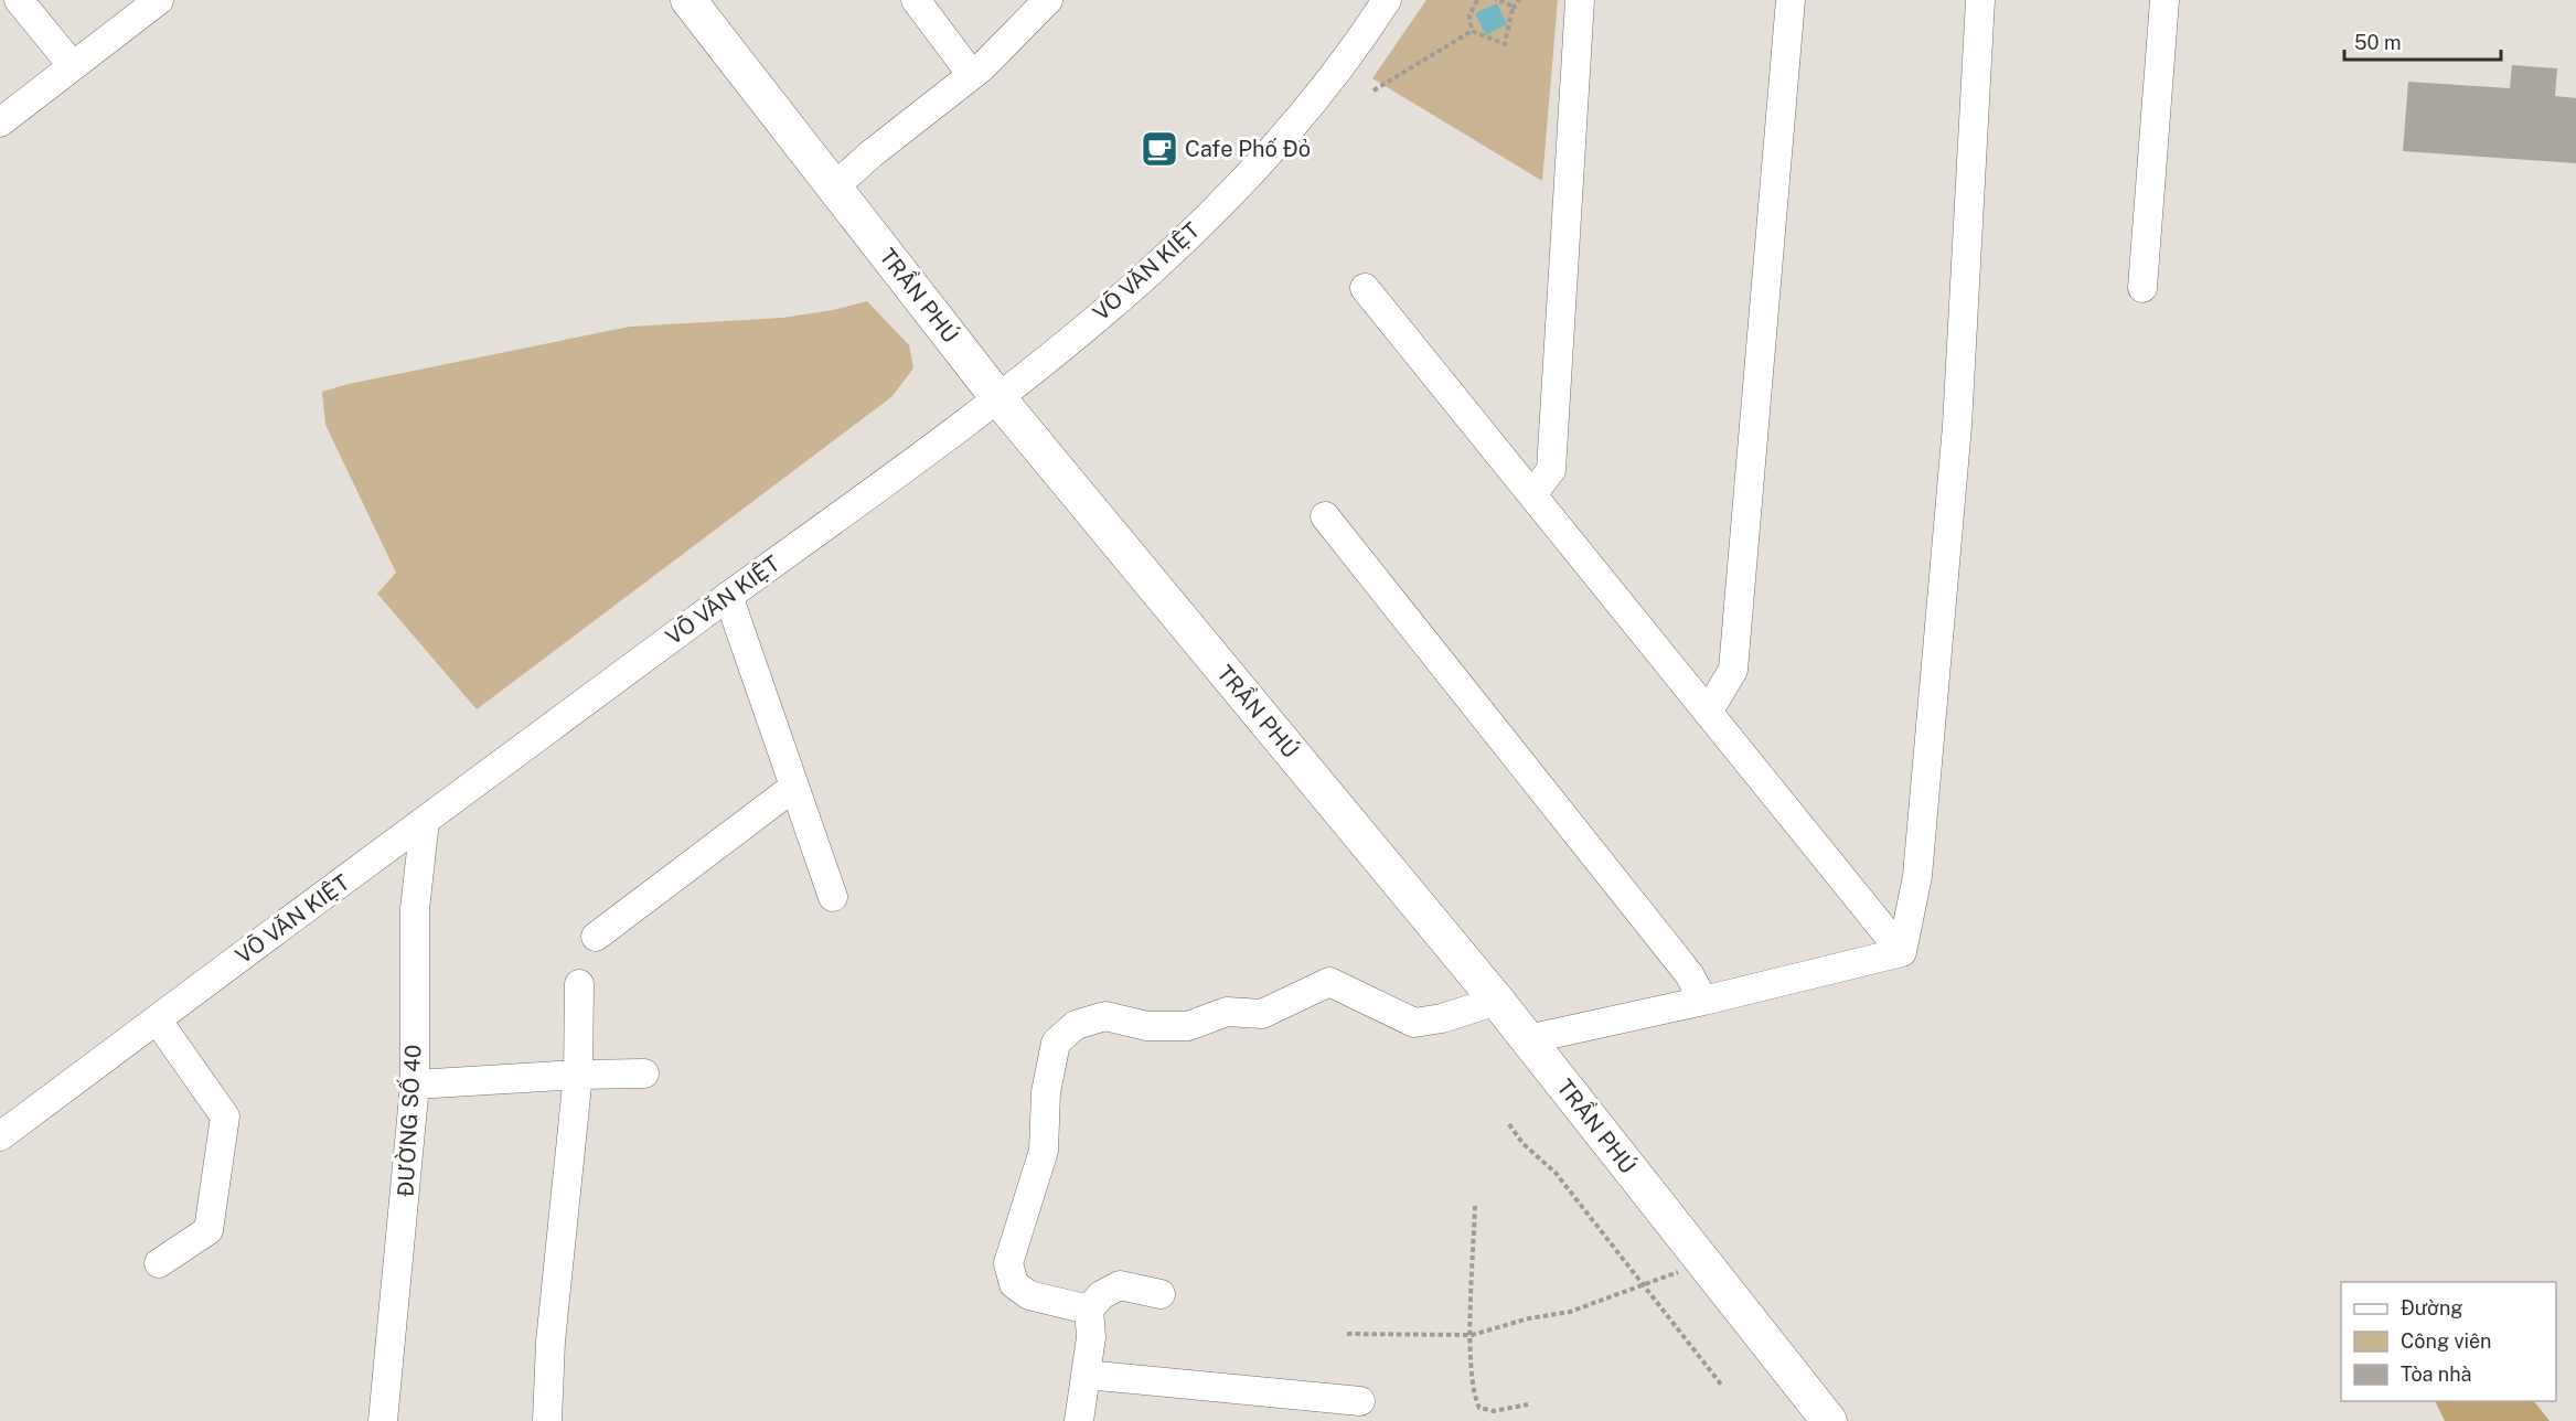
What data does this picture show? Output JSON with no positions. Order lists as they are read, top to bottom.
{
  "streets": {
    "main road": ["TRẦN PHÚ"],
    "street": ["VÕ VĂN KIỆT", "ĐƯỜNG SỐ 40"]
  },
  "crossings": [
    ["VÕ VĂN KIỆT", "TRẦN PHÚ"],
    ["VÕ VĂN KIỆT", "ĐƯỜNG SỐ 40"]
  ],
  "places": {
    "cafe": ["Cafe Phố Đỏ"]
  },
  "legend": ["Đường", "Công viên", "Tòa nhà"],
  "scale_bar": "50 m"
}
